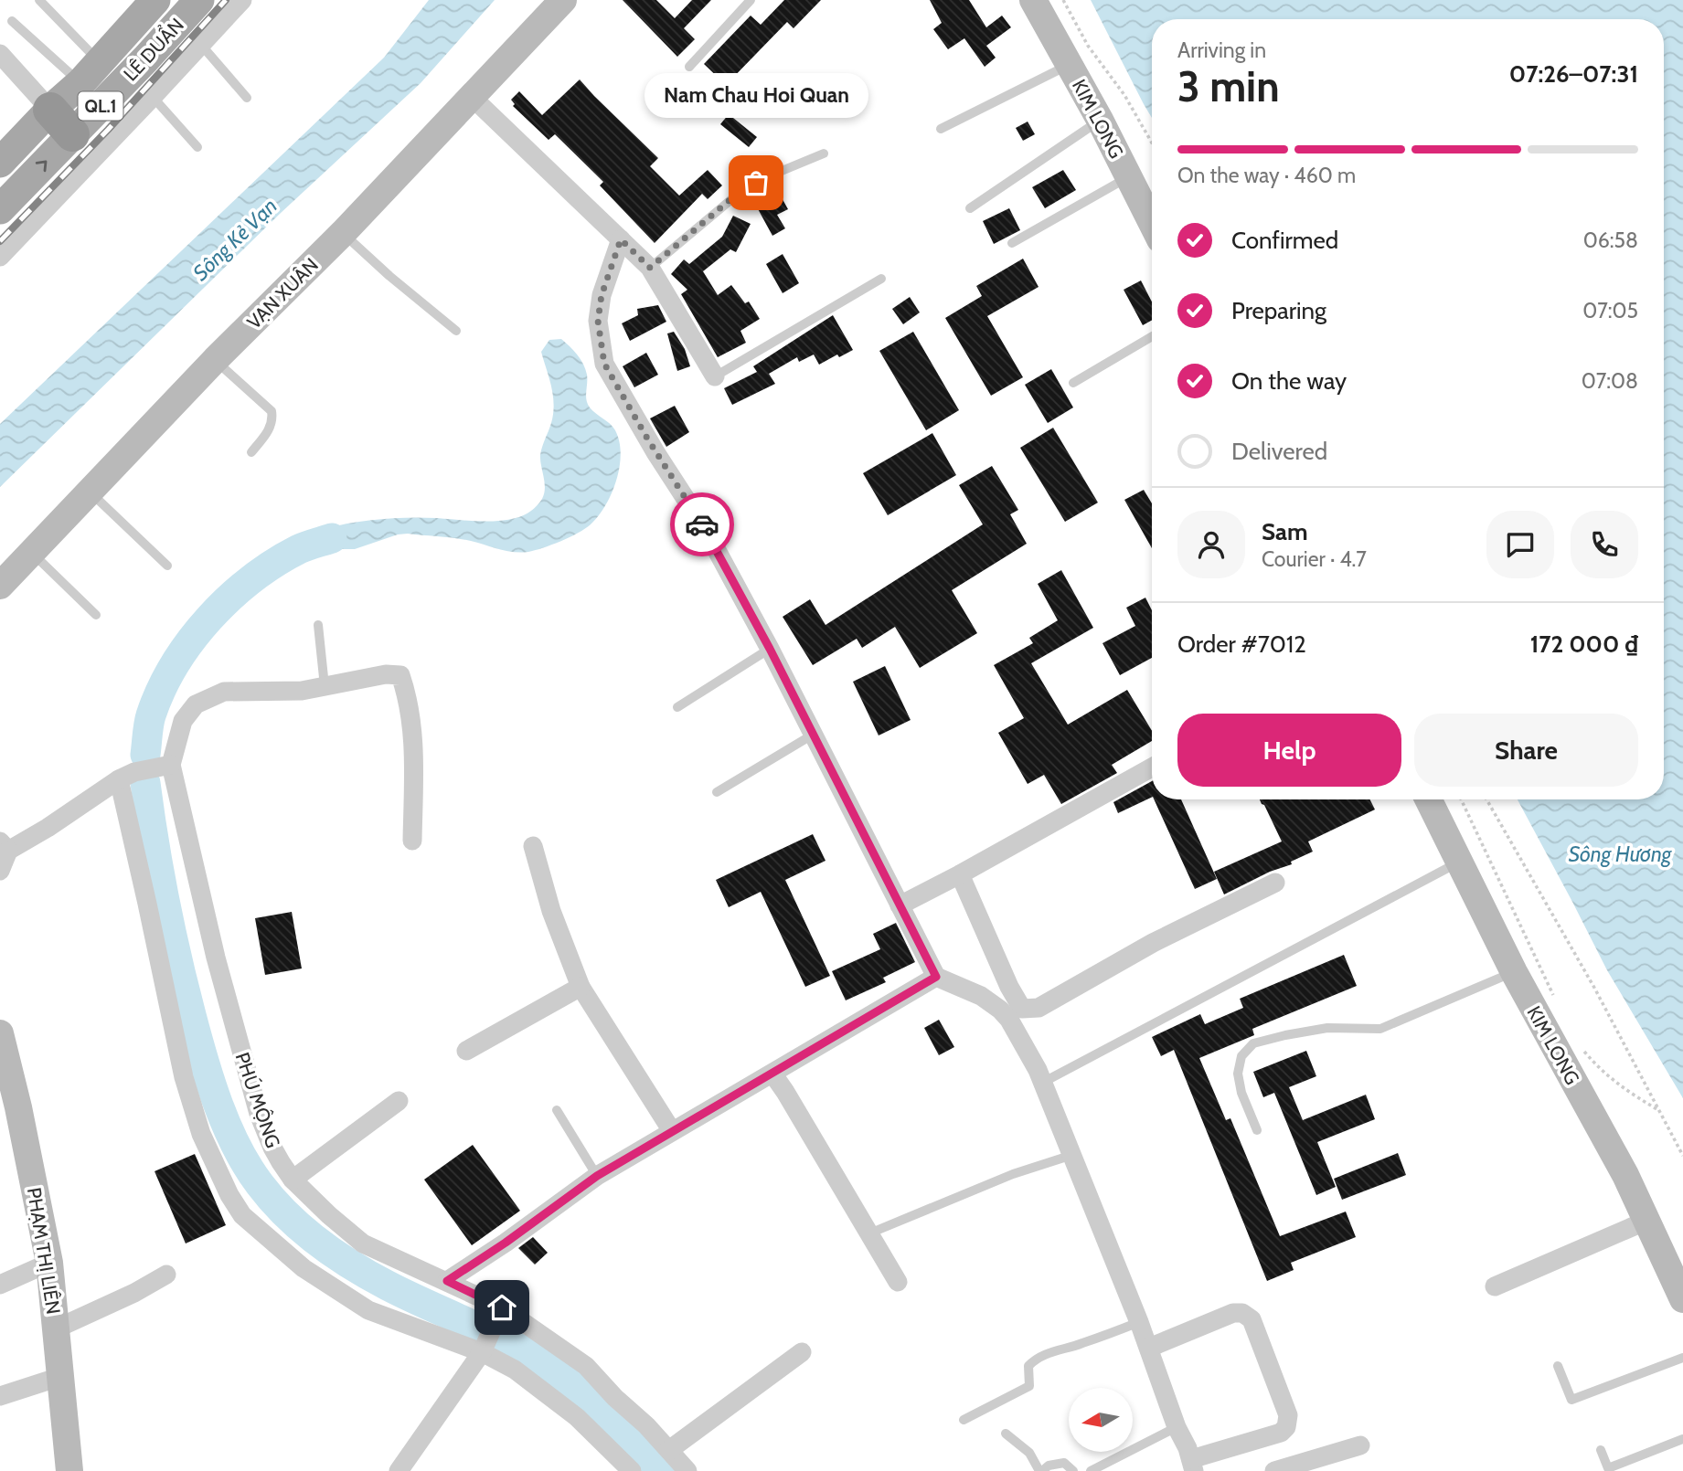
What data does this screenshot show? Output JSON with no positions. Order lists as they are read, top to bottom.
{
  "streets": {
    "main road": ["LÊ DUẨN", "QL.1"],
    "street": [
      "KIM LONG",
      "VẠN XUÂN",
      "PHÚ MỘNG",
      "PHẠM THỊ LIÊN"
    ]
  },
  "water": ["Sông Kẻ Vạn", "Sông Hương"],
  "places": ["Nam Chau Hoi Quan"],
  "north": "left",
  "page": {
    "heading": ["3 min", "Arriving in", "07:26–07:31"],
    "panel": [
      "Sam",
      "Courier · 4.7",
      "Order #7012",
      "172 000 ₫"
    ],
    "bubble": "Nam Chau Hoi Quan",
    "bar": "On the way · 460 m",
    "list": [
      ["Confirmed", "06:58"],
      ["Preparing", "07:05"],
      ["On the way", "07:08"],
      "Delivered"
    ],
    "buttons": ["Help", "Share"]
  }
}
